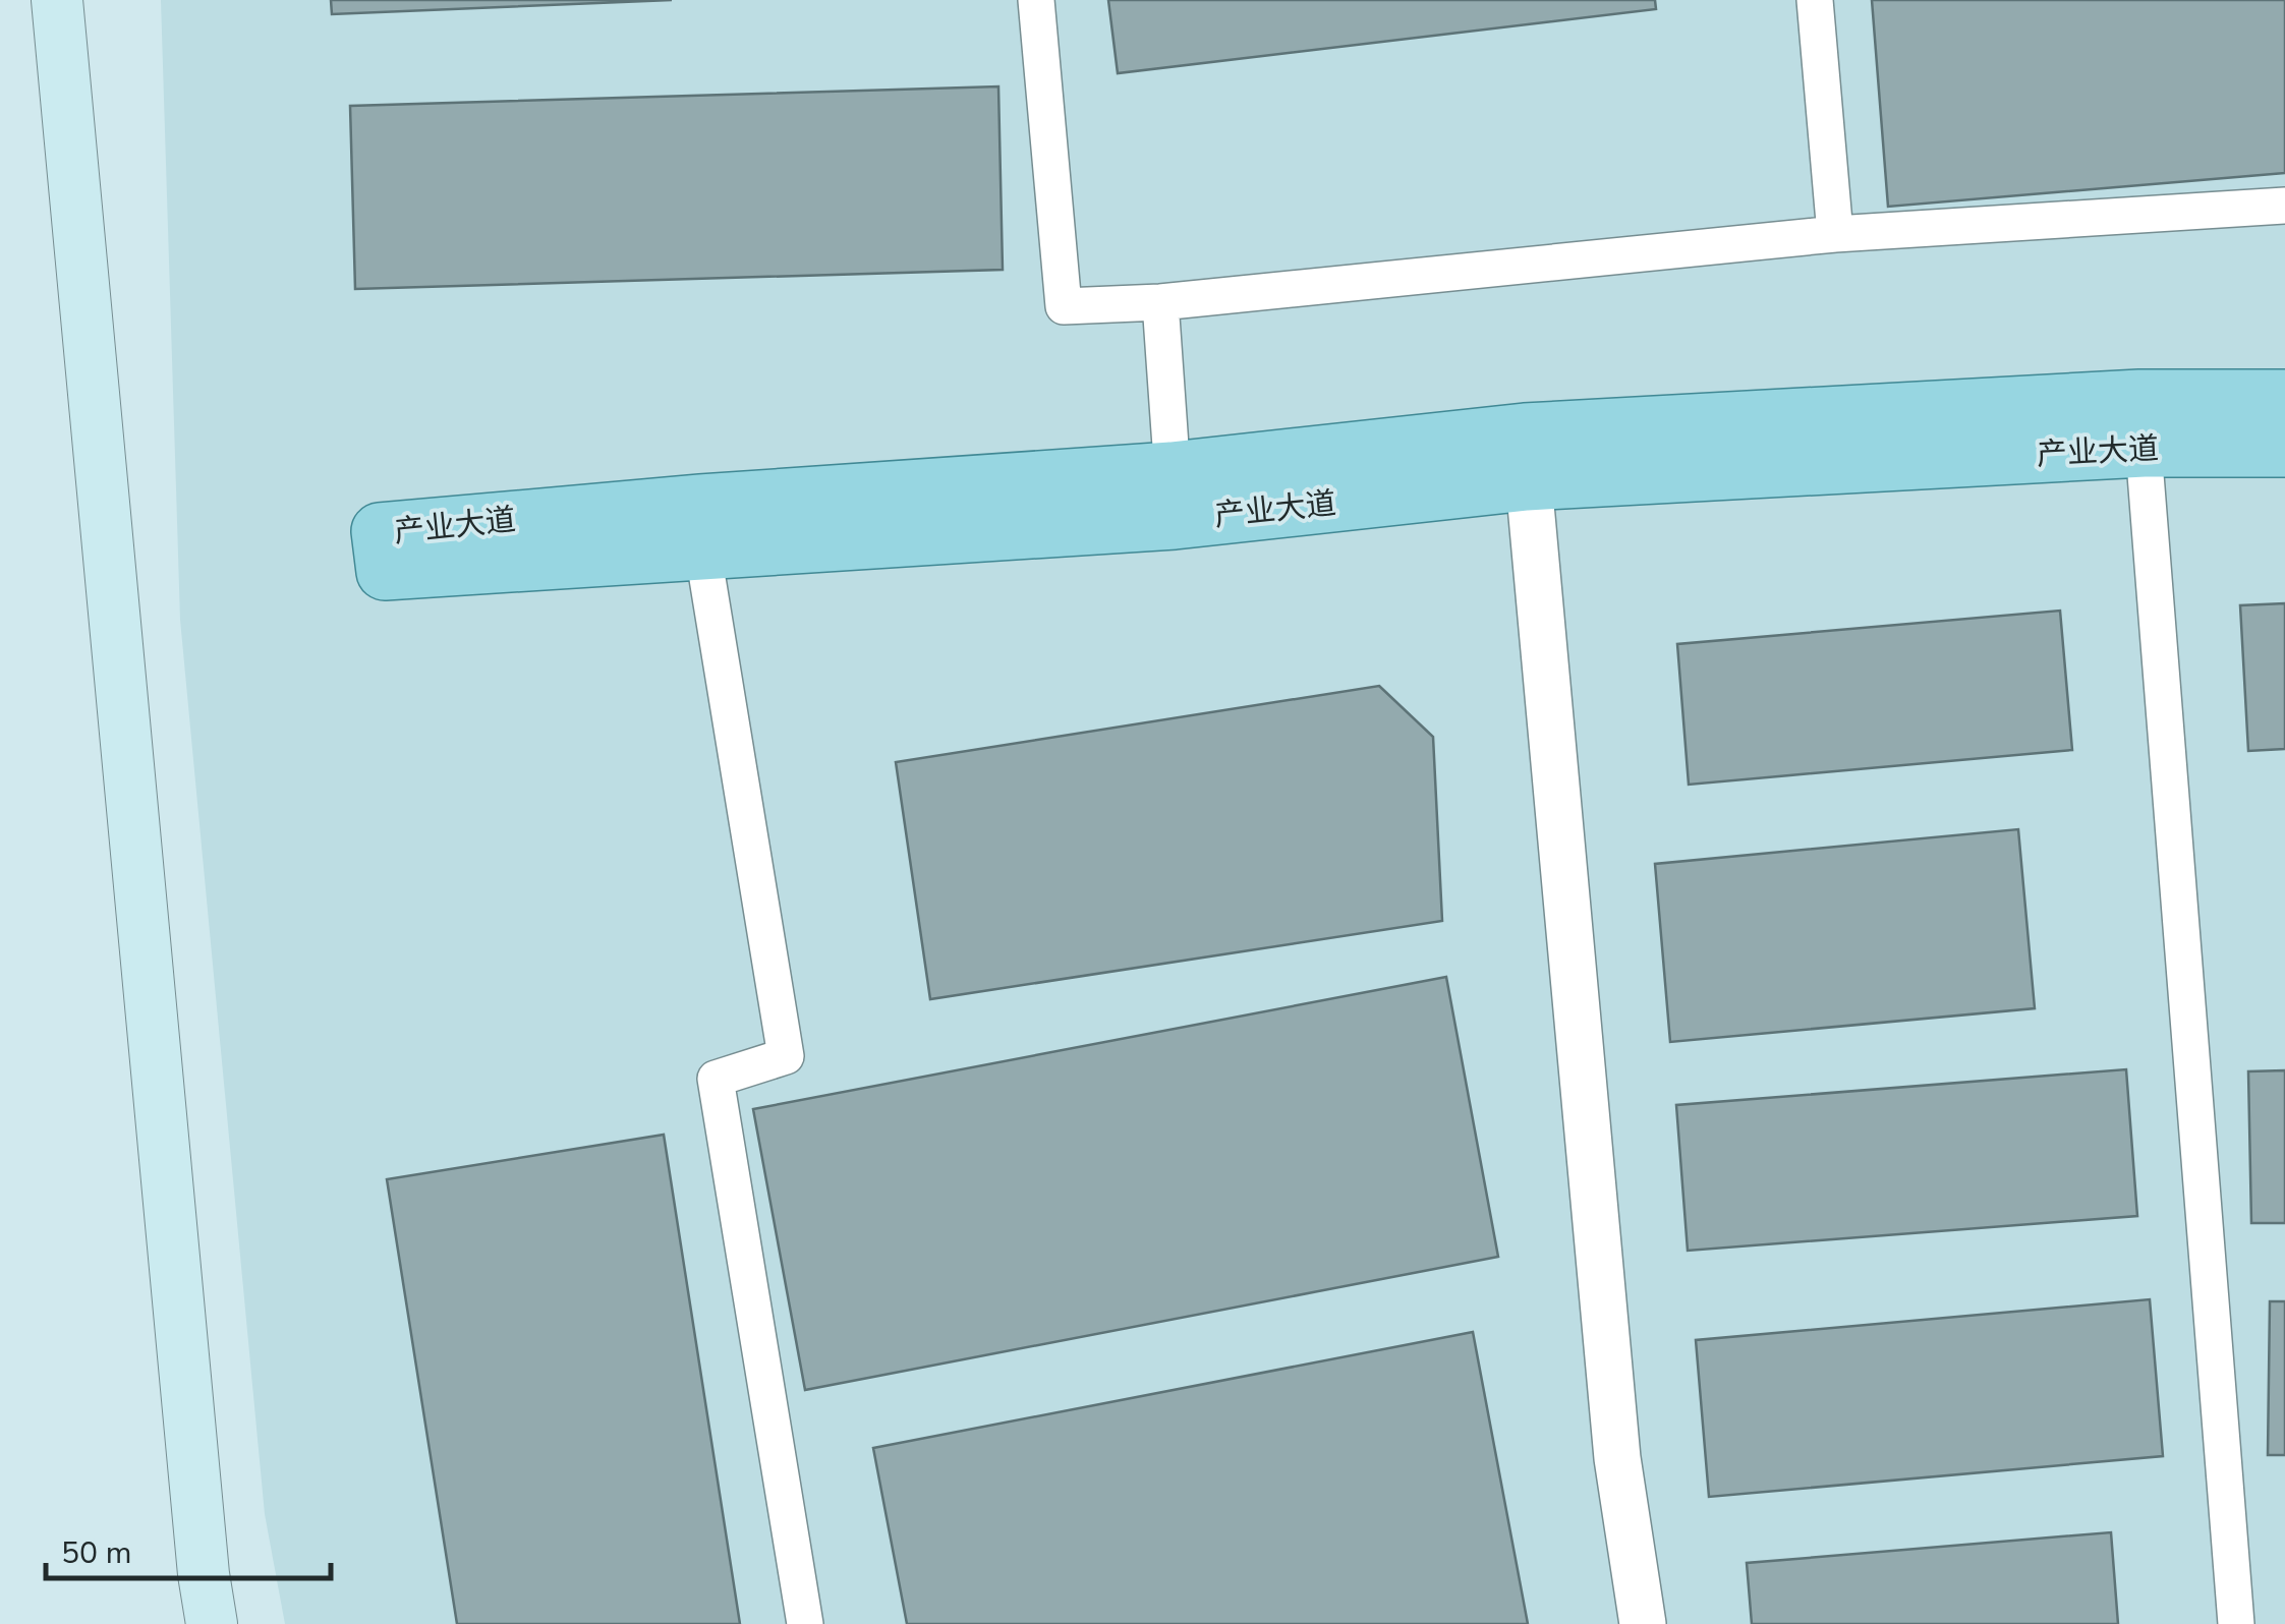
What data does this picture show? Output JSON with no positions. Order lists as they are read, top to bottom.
{
  "streets": {
    "main road": ["产业大道"]
  },
  "scale_bar": "50 m"
}
